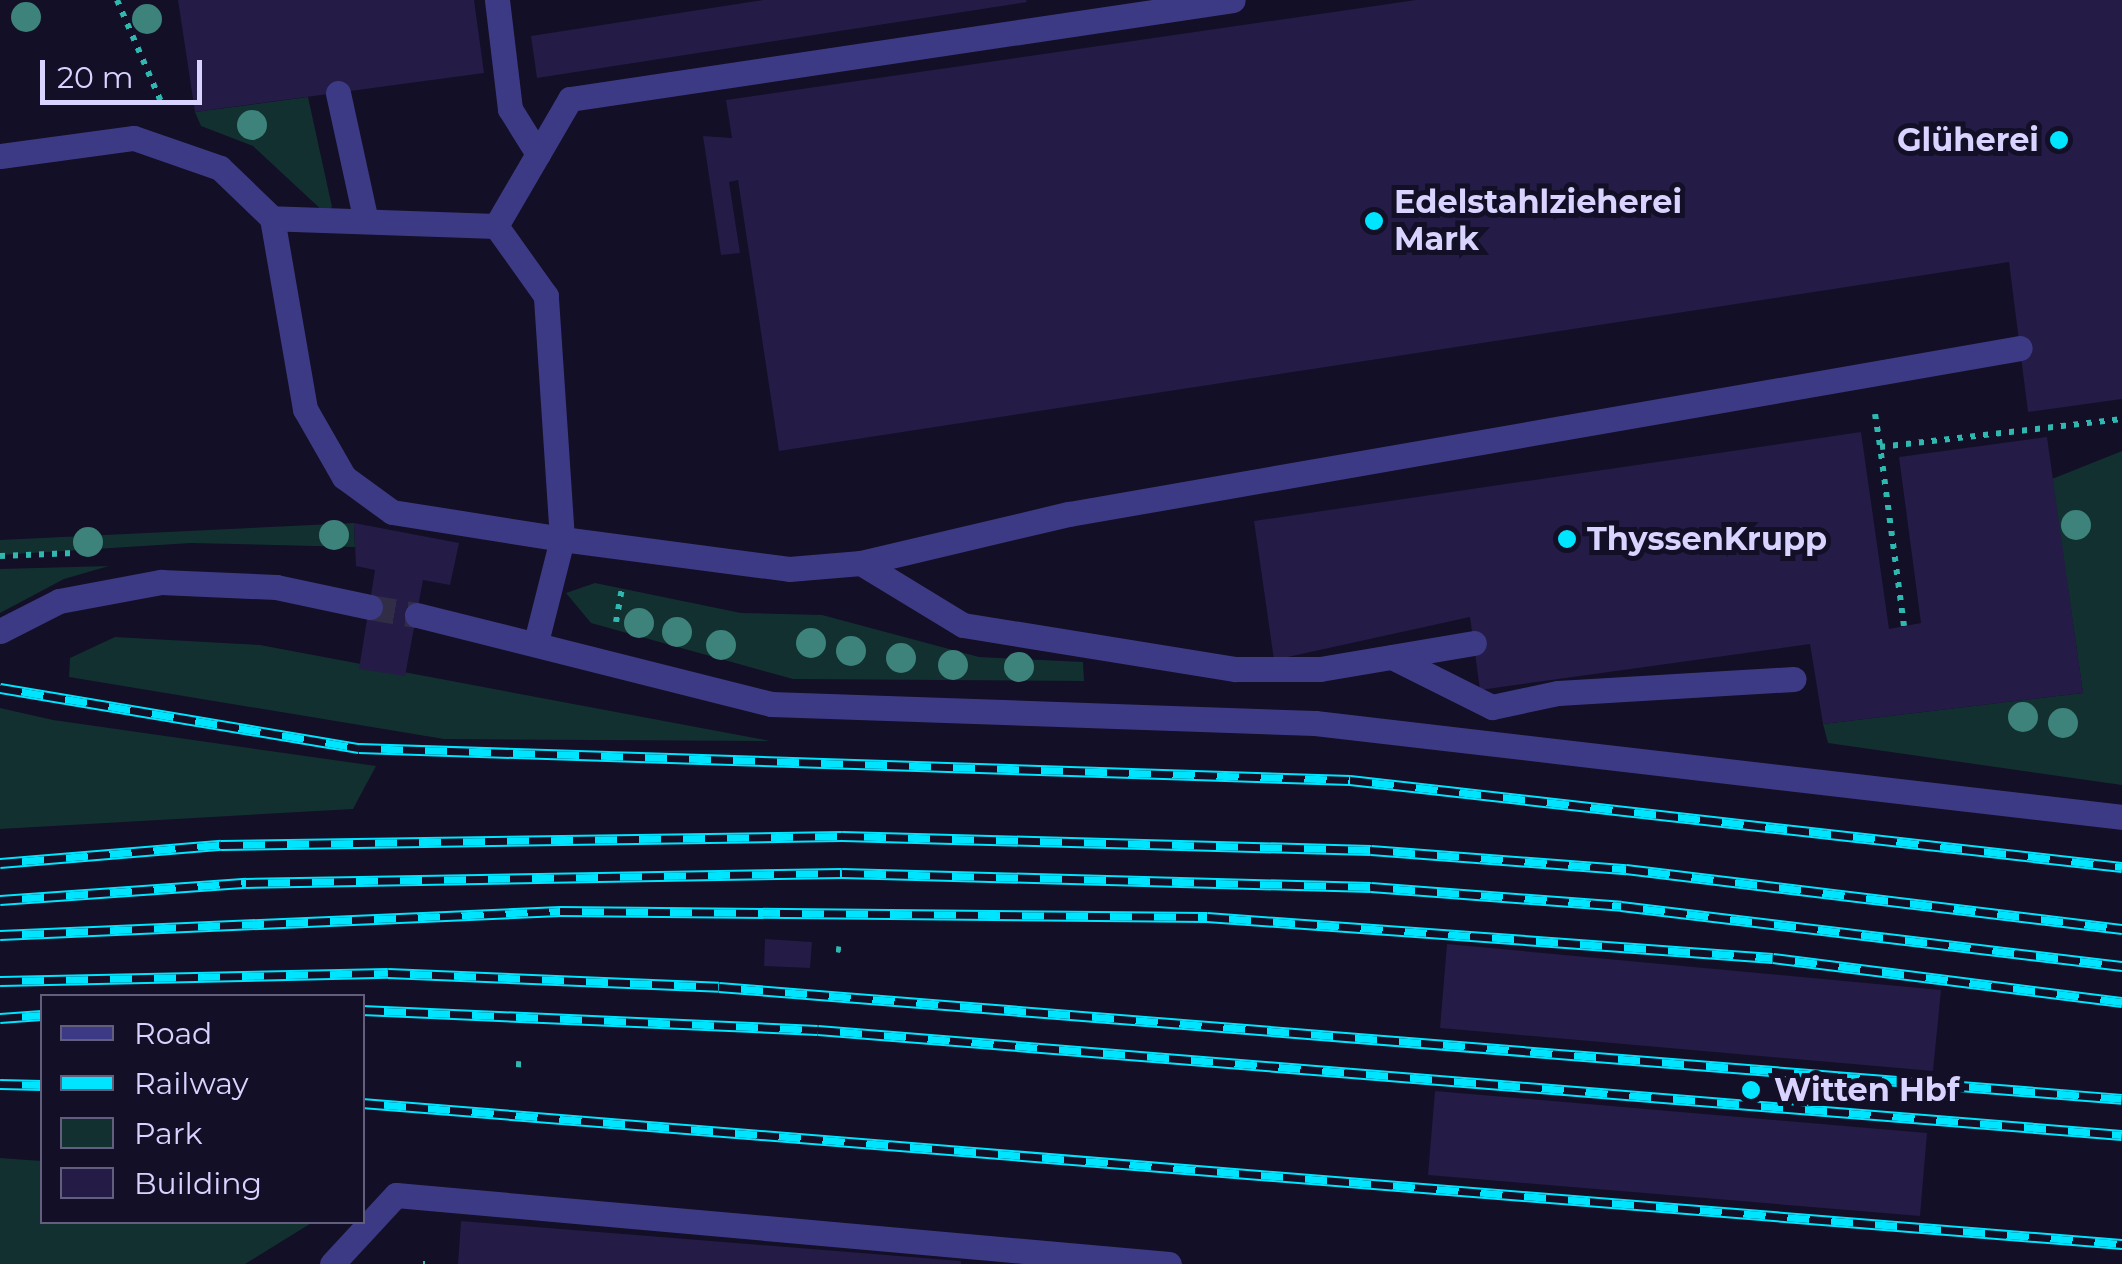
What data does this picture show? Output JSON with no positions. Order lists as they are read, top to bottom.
{
  "places": [
    "Glüherei",
    "Edelstahlzieherei Mark",
    "ThyssenKrupp",
    "Witten Hbf"
  ],
  "legend": [
    "Road",
    "Railway",
    "Park",
    "Building"
  ],
  "scale_bar": "20 m"
}
